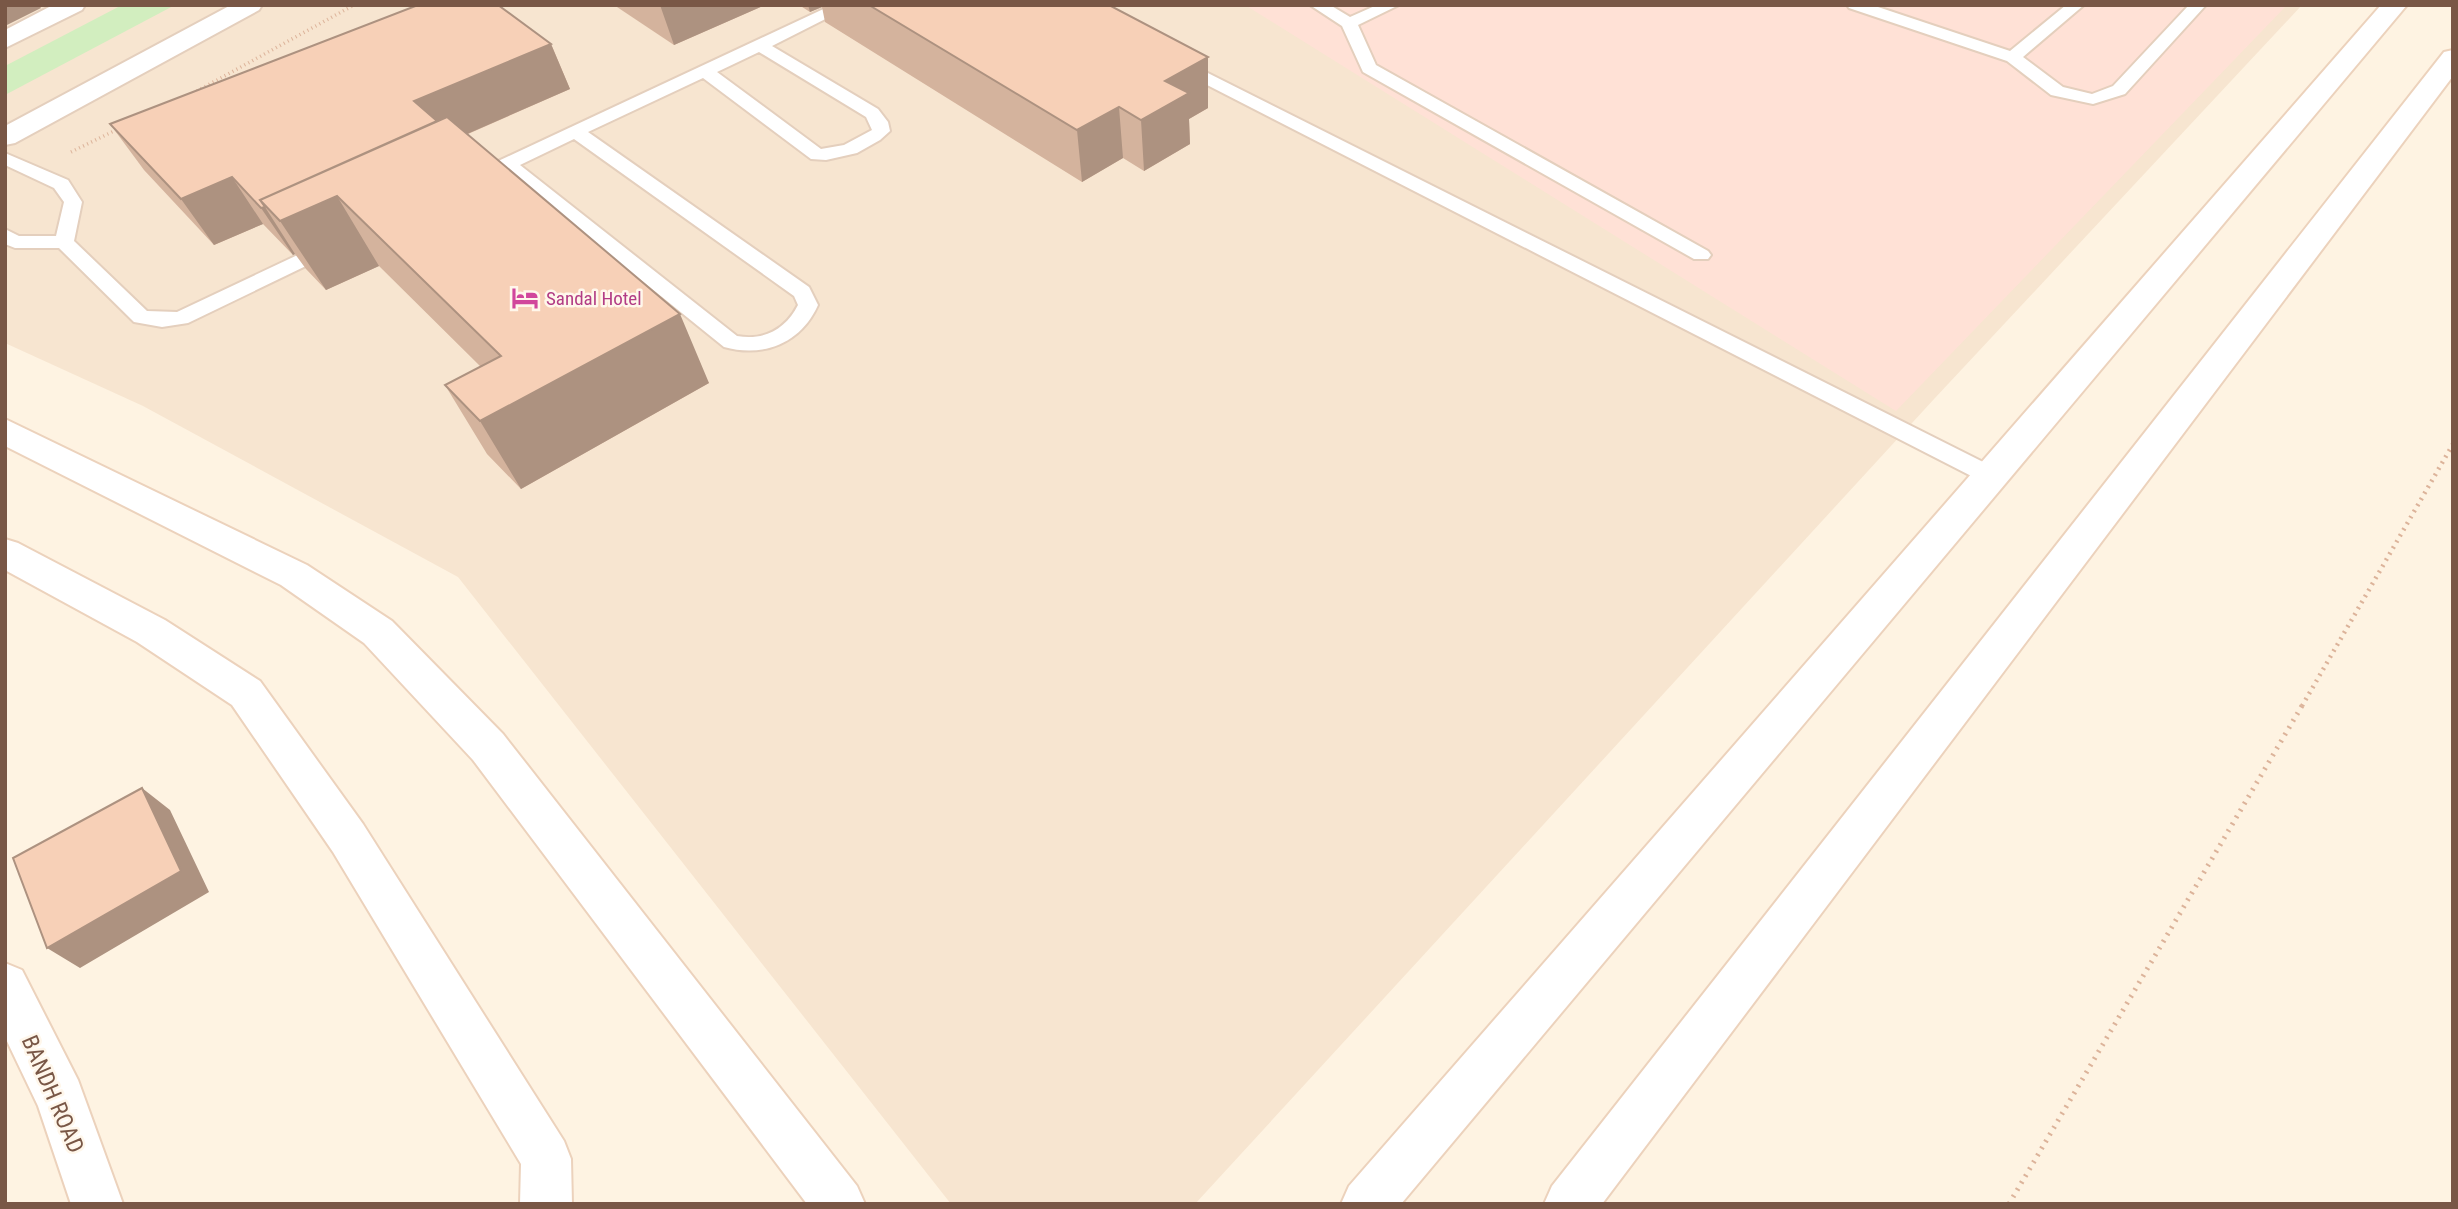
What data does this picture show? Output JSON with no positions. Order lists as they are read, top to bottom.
{
  "streets": {
    "street": ["BANDH ROAD"]
  },
  "places": {
    "hotel": ["Sandal Hotel"]
  }
}
